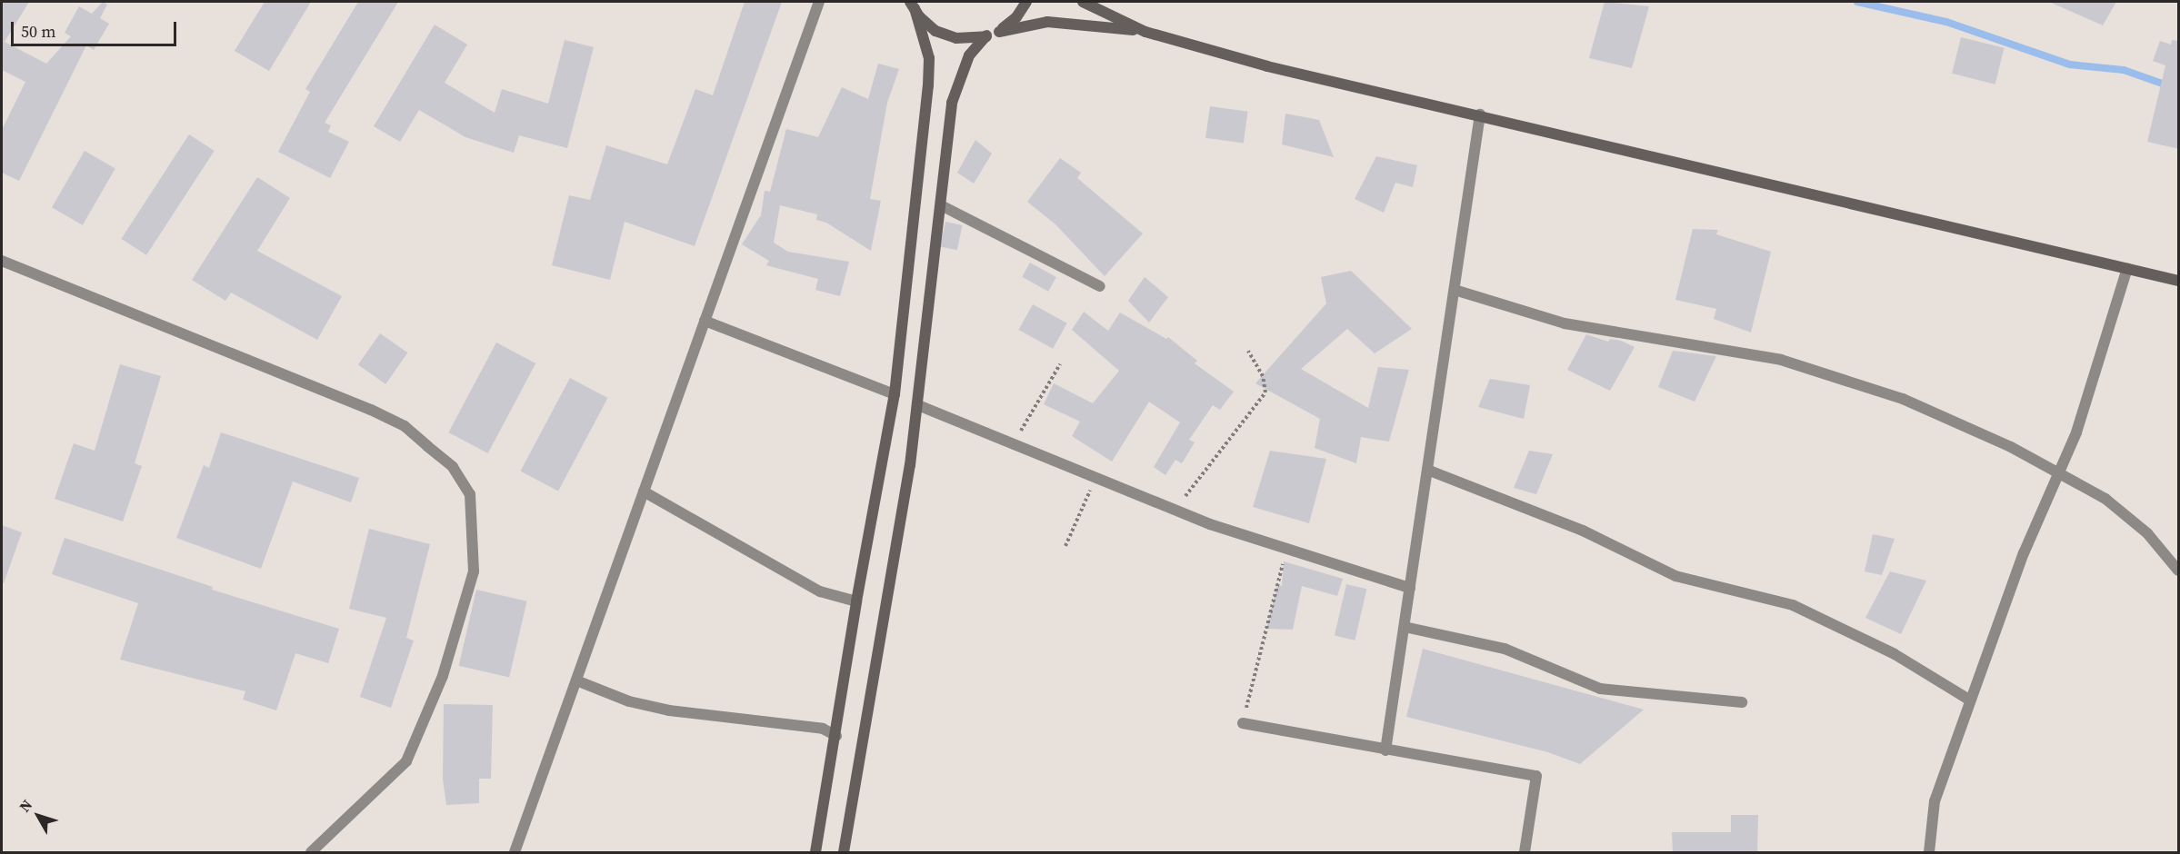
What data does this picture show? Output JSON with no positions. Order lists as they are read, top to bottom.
{
  "scale_bar": "50 m",
  "north": "top left"
}
